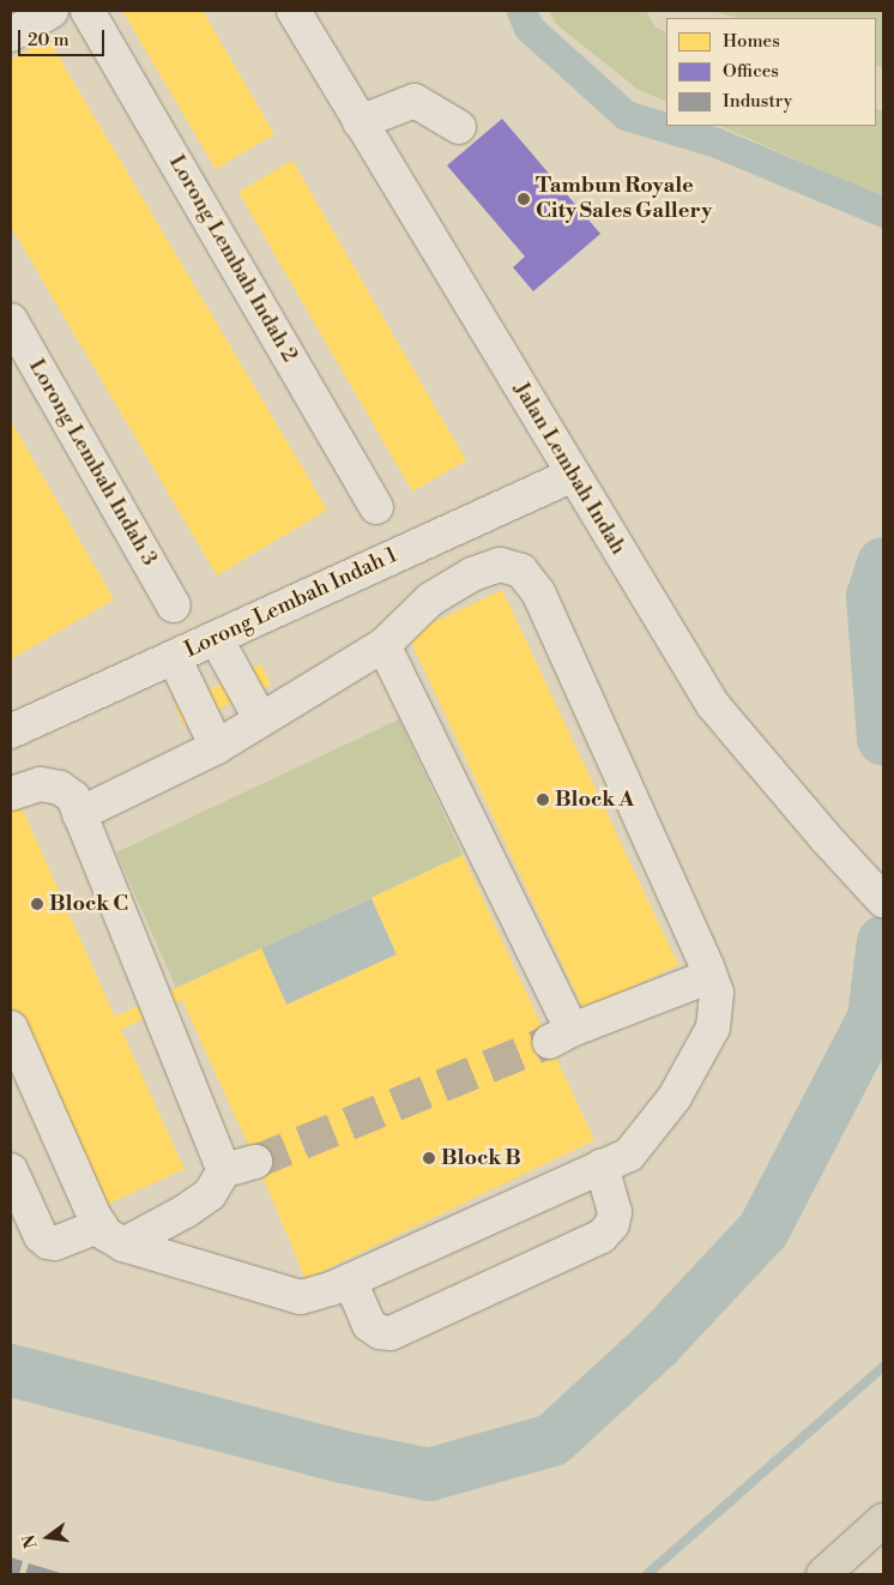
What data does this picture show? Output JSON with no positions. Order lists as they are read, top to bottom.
{
  "streets": {
    "street": [
      "Lorong Lembah Indah 2",
      "Lorong Lembah Indah 3",
      "Jalan Lembah Indah",
      "Lorong Lembah Indah 1"
    ]
  },
  "crossings": [
    ["Jalan Lembah Indah", "Lorong Lembah Indah 1"]
  ],
  "places": [
    "Tambun Royale City Sales Gallery",
    "Block A",
    "Block C",
    "Block B"
  ],
  "legend": ["Homes", "Offices", "Industry"],
  "scale_bar": "20 m",
  "north": "left"
}
